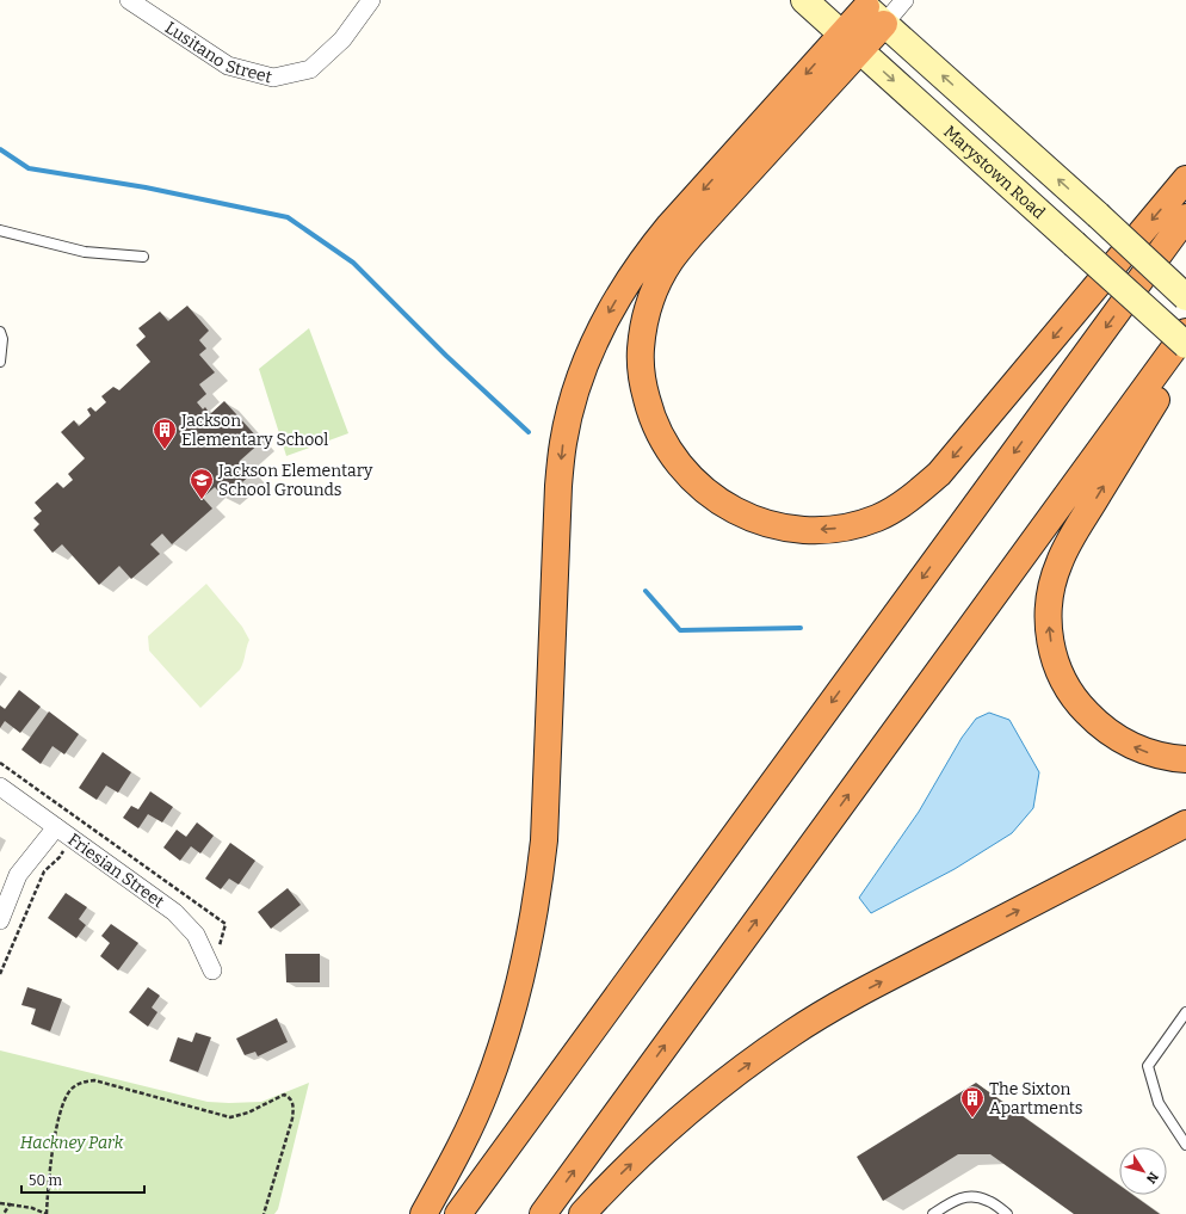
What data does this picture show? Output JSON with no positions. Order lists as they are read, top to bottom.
{
  "streets": {
    "main road": ["Marystown Road"],
    "street": ["Lusitano Street", "Friesian Street"]
  },
  "parks": ["Hackney Park"],
  "places": {
    "building": ["Jackson Elementary School", "The Sixton Apartments"],
    "school or university": ["Jackson Elementary School Grounds"]
  },
  "scale_bar": "50 m",
  "north": "bottom right"
}
